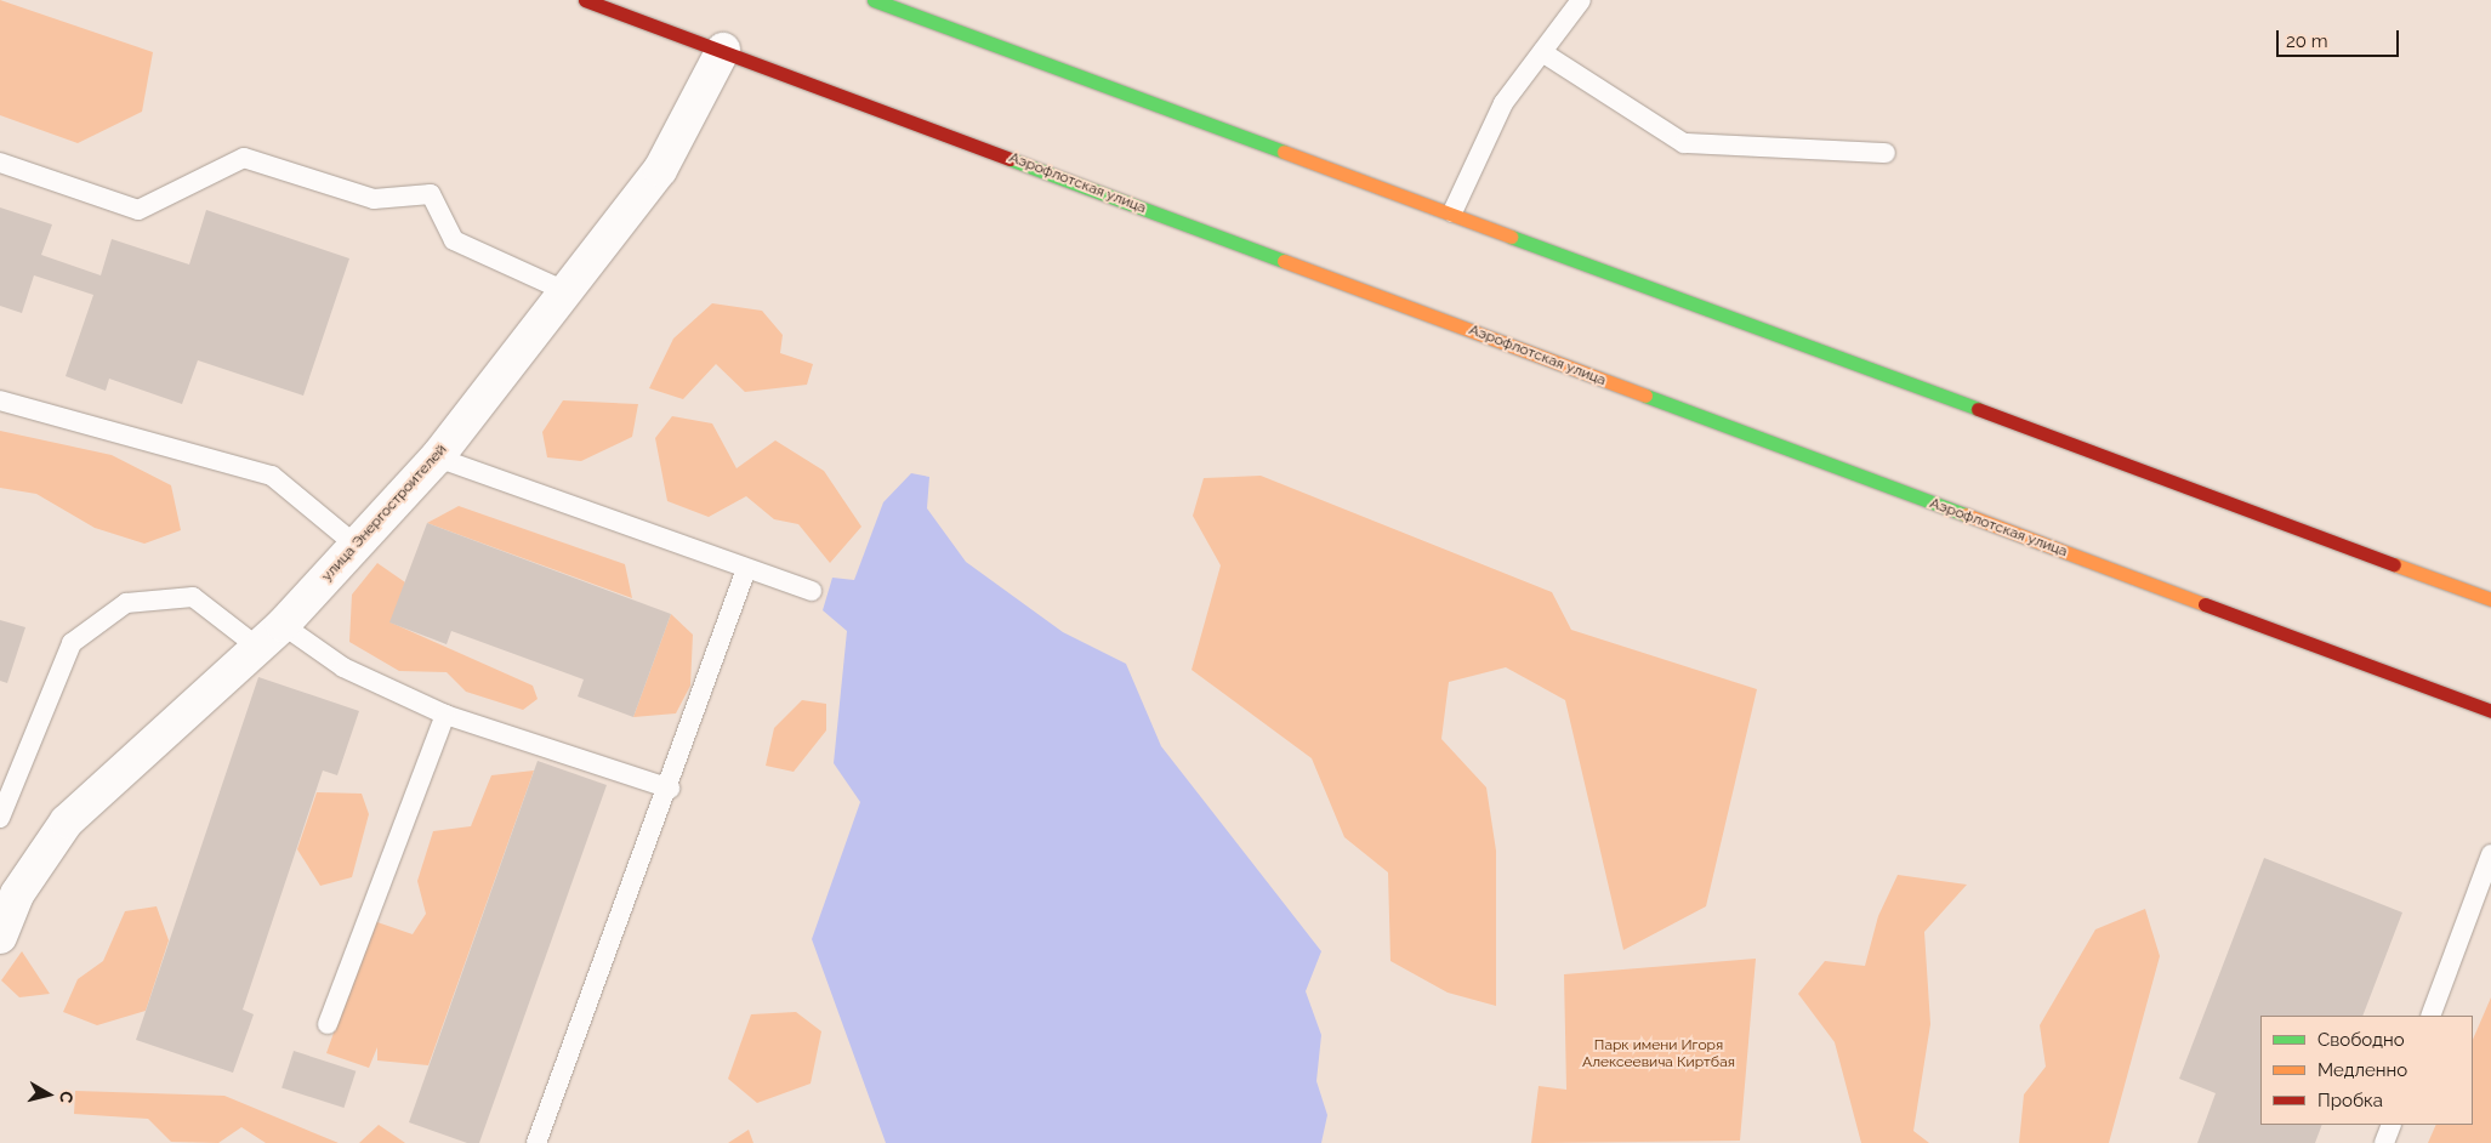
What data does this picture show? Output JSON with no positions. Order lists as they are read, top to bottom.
{
  "streets": {
    "main road": ["Аэрофлотская улица"],
    "street": ["улица Энергостроителей"]
  },
  "crossings": [
    ["Аэрофлотская улица", "улица Энергостроителей"]
  ],
  "parks": ["Парк имени Игоря Алексеевича Киртбая"],
  "legend": ["Свободно", "Медленно", "Пробка"],
  "scale_bar": "20 m",
  "north": "right"
}
